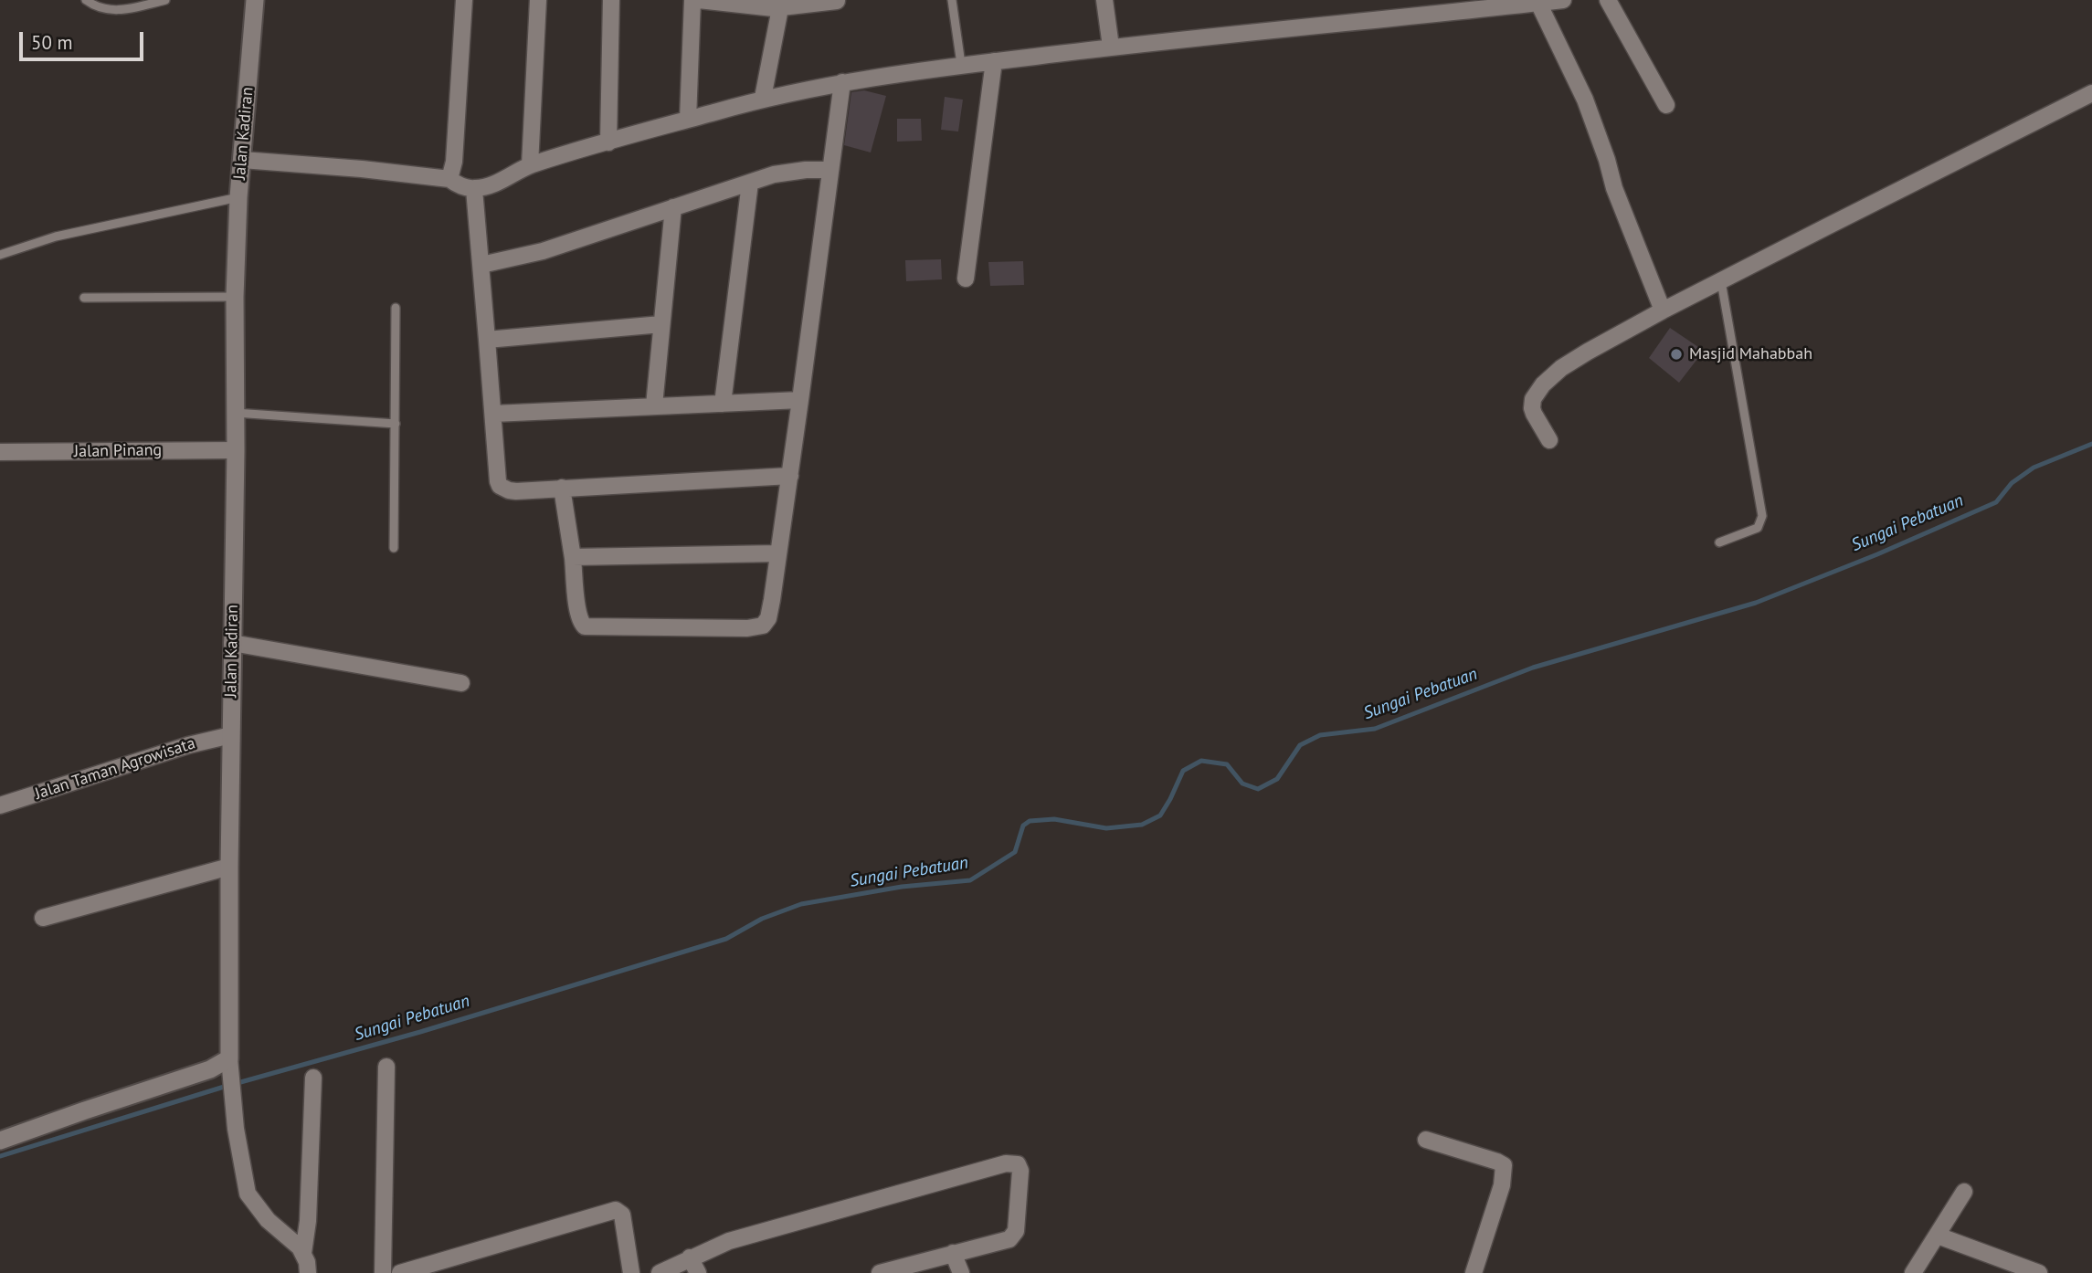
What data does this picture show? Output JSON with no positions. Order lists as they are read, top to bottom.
{
  "streets": {
    "street": ["Jalan Kadiran", "Jalan Pinang", "Jalan Taman Agrowisata"]
  },
  "crossings": [
    ["Jalan Kadiran", "Jalan Pinang"],
    ["Jalan Kadiran", "Jalan Taman Agrowisata"]
  ],
  "water": ["Sungai Pebatuan"],
  "places": ["Masjid Mahabbah"],
  "scale_bar": "50 m"
}
